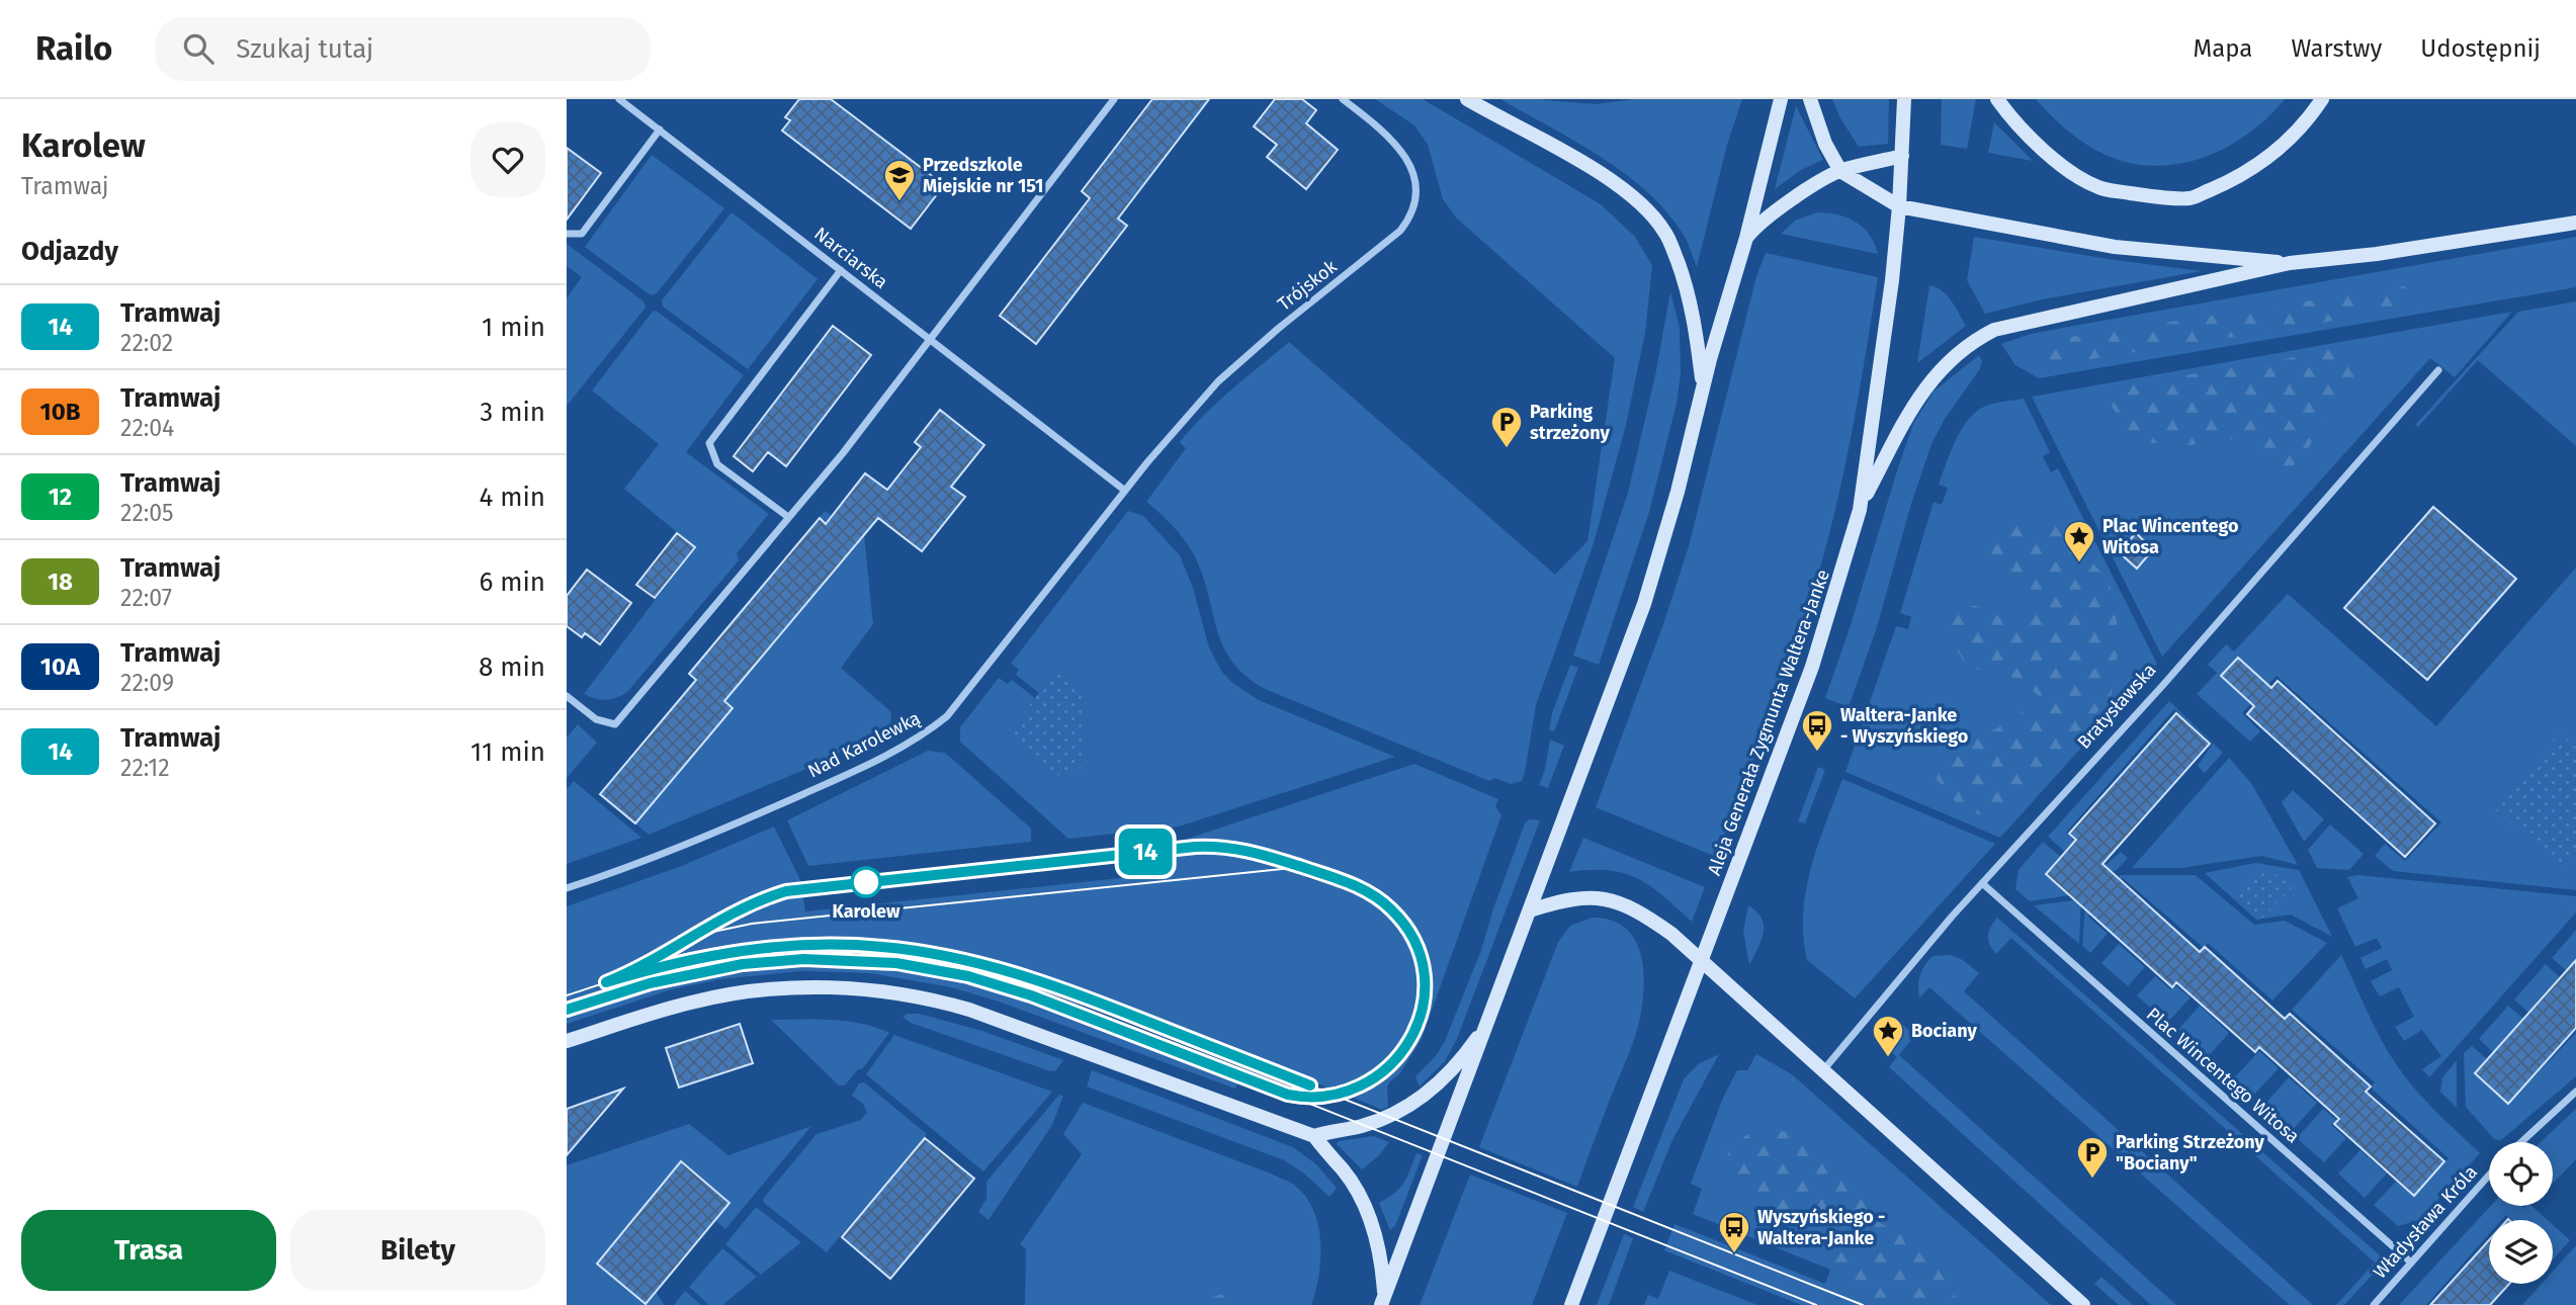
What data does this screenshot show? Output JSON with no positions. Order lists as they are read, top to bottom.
{
  "streets": {
    "main road": ["Aleja Generała Zygmunta Waltera-Janke"],
    "street": [
      "Narciarska",
      "Trójskok",
      "Bratysławska",
      "Nad Karolewką",
      "Plac Wincentego Witosa",
      "Władysława Króla"
    ]
  },
  "crossings": [
    ["Narciarska", "Trójskok"],
    ["Narciarska", "Nad Karolewką"],
    ["Trójskok", "Nad Karolewką"],
    ["Bratysławska", "Plac Wincentego Witosa"],
    ["Plac Wincentego Witosa", "Władysława Króla"]
  ],
  "places": {
    "school or university": ["Przedszkole Miejskie nr 151"],
    "parking": ["Parking strzeżony", "Parking Strzeżony \"Bociany\""],
    "place": ["Plac Wincentego Witosa", "Bociany"],
    "bus stop": ["Waltera-Janke - Wyszyńskiego", "Wyszyńskiego - Waltera-Janke"],
    "other": ["Karolew"]
  },
  "lines": ["tram line 14"],
  "page": {
    "header": "Railo",
    "search": "Szukaj tutaj",
    "nav": ["Mapa", "Warstwy", "Udostępnij"],
    "heading": [
      ["Karolew", "Tramwaj"],
      "Odjazdy"
    ],
    "on_map": "14",
    "list": [
      {
        "mark": "14",
        "name": "Tramwaj",
        "note": "22:02",
        "value": "1 min"
      },
      {
        "mark": "10B",
        "name": "Tramwaj",
        "note": "22:04",
        "value": "3 min"
      },
      {
        "mark": "12",
        "name": "Tramwaj",
        "note": "22:05",
        "value": "4 min"
      },
      {
        "mark": "18",
        "name": "Tramwaj",
        "note": "22:07",
        "value": "6 min"
      },
      {
        "mark": "10A",
        "name": "Tramwaj",
        "note": "22:09",
        "value": "8 min"
      },
      {
        "mark": "14",
        "name": "Tramwaj",
        "note": "22:12",
        "value": "11 min"
      }
    ],
    "buttons": ["Trasa", "Bilety"]
  }
}
